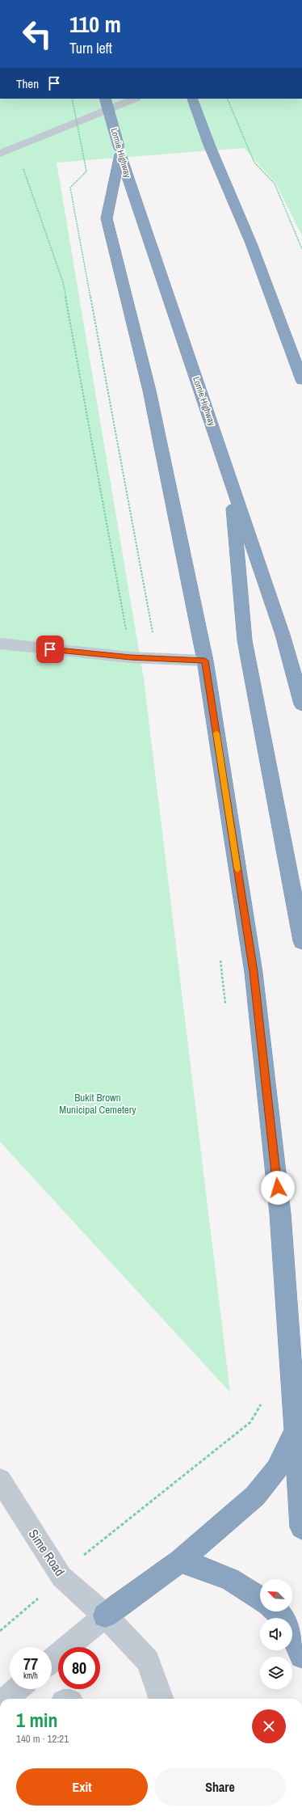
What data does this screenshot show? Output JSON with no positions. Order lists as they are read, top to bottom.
{
  "streets": {
    "highway": ["Lornie Highway"],
    "street": ["Sime Road"]
  },
  "parks": ["Bukit Brown Municipal Cemetery"],
  "north": "top left",
  "page": {
    "turn": ["110 m", "Turn left"],
    "then": "Then",
    "speed": "77 km/h",
    "limit": "80",
    "heading": ["1 min", "140 m · 12:21"],
    "buttons": ["Exit", "Share"]
  }
}
